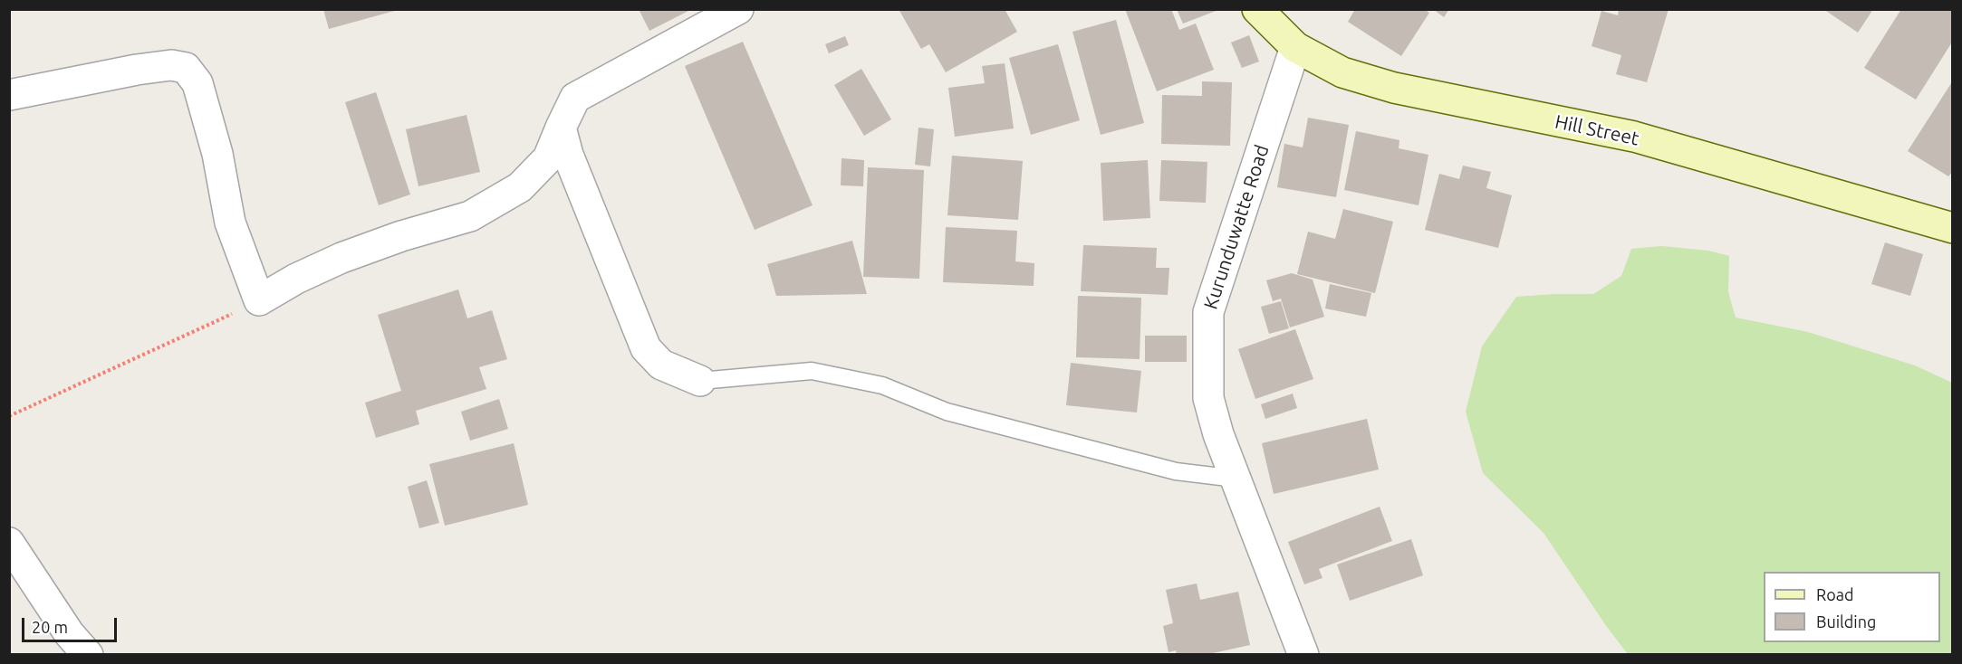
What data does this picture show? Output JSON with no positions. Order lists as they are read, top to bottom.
{
  "streets": {
    "main road": ["Hill Street"],
    "street": ["Kurunduwatte Road"]
  },
  "crossings": [
    ["Hill Street", "Kurunduwatte Road"]
  ],
  "legend": ["Road", "Building"],
  "scale_bar": "20 m"
}
